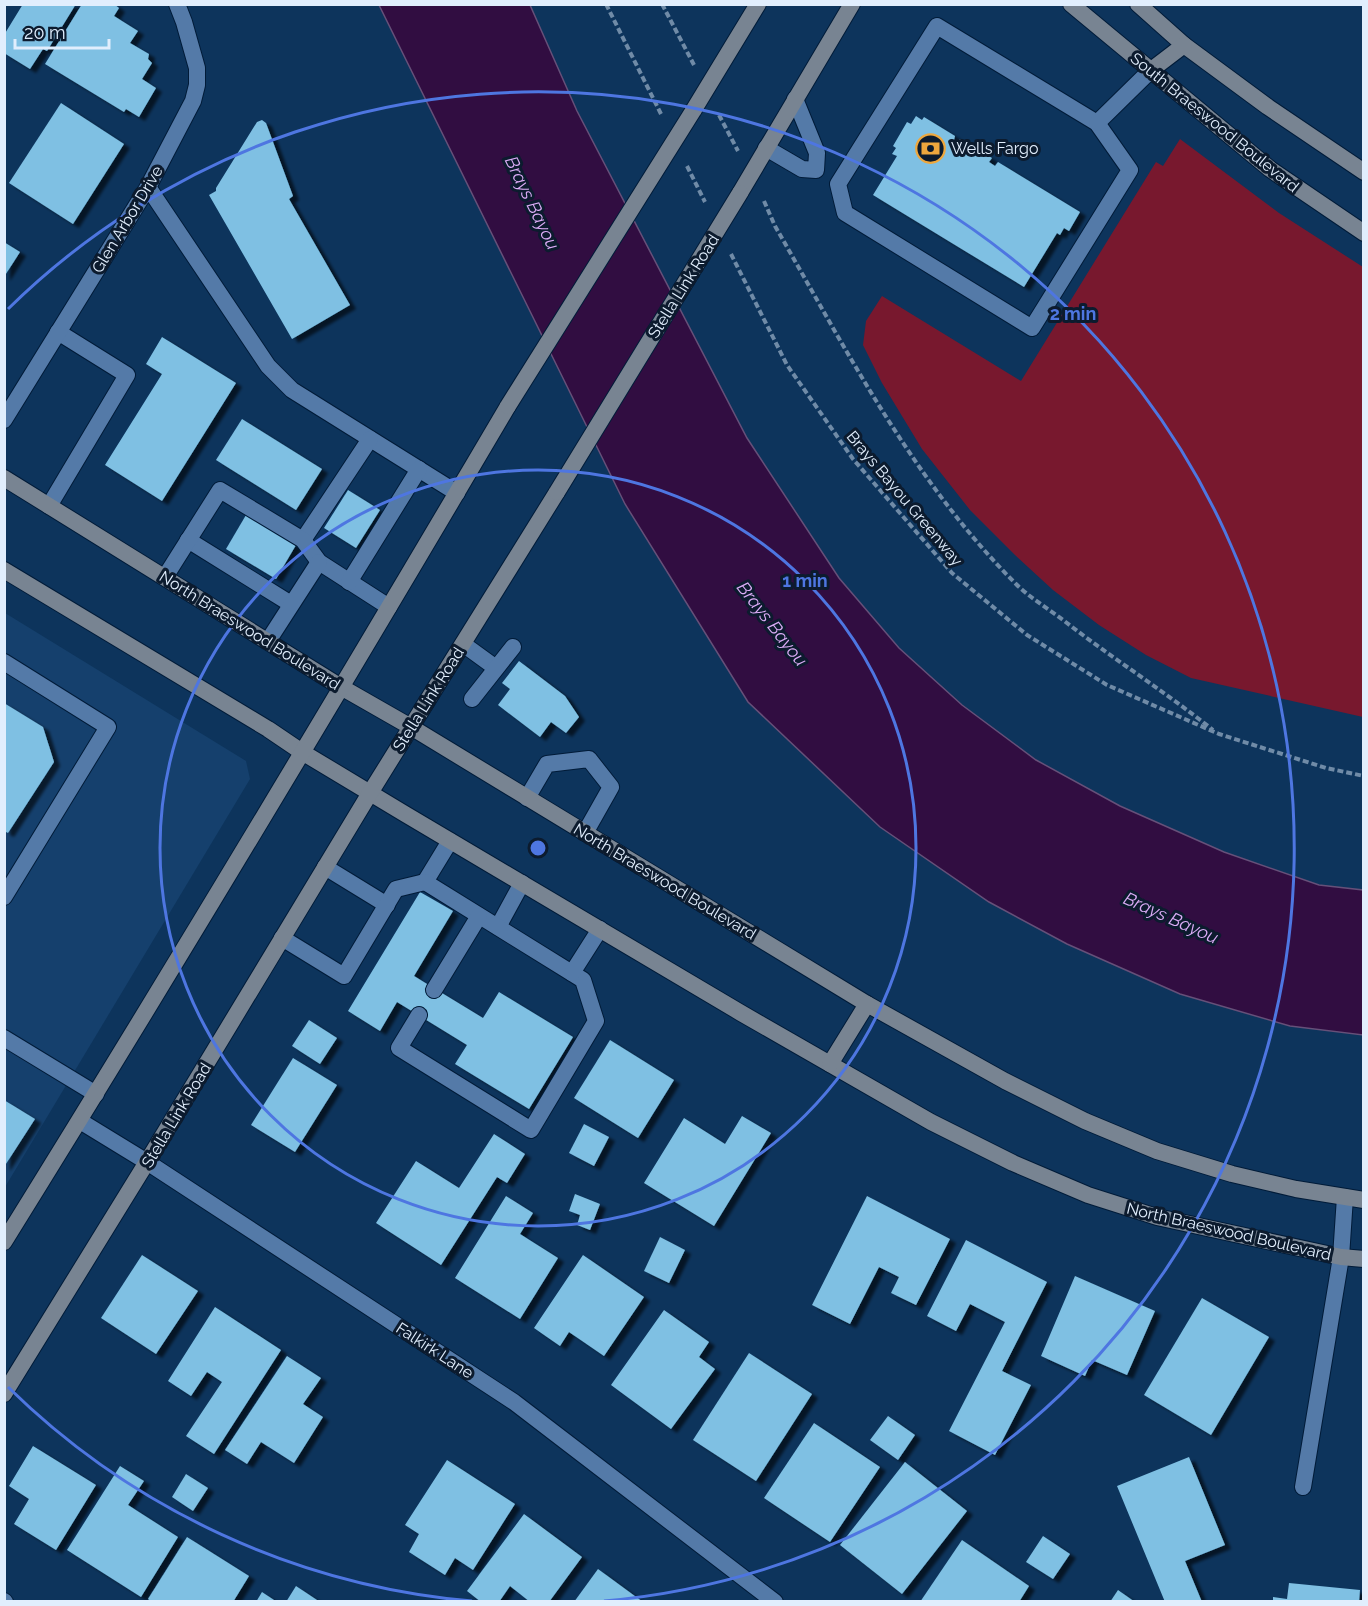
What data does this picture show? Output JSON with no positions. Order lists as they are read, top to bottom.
{
  "streets": {
    "main road": ["South Braeswood Boulevard", "Stella Link Road", "North Braeswood Boulevard"],
    "street": ["Glen Arbor Drive", "Falkirk Lane"],
    "path": ["Brays Bayou Greenway"]
  },
  "crossings": [
    ["Stella Link Road", "North Braeswood Boulevard"],
    ["Stella Link Road", "Falkirk Lane"]
  ],
  "water": ["Brays Bayou"],
  "places": {
    "bank": ["Wells Fargo"]
  },
  "scale_bar": "20 m",
  "rings": ["2 min", "1 min"]
}
